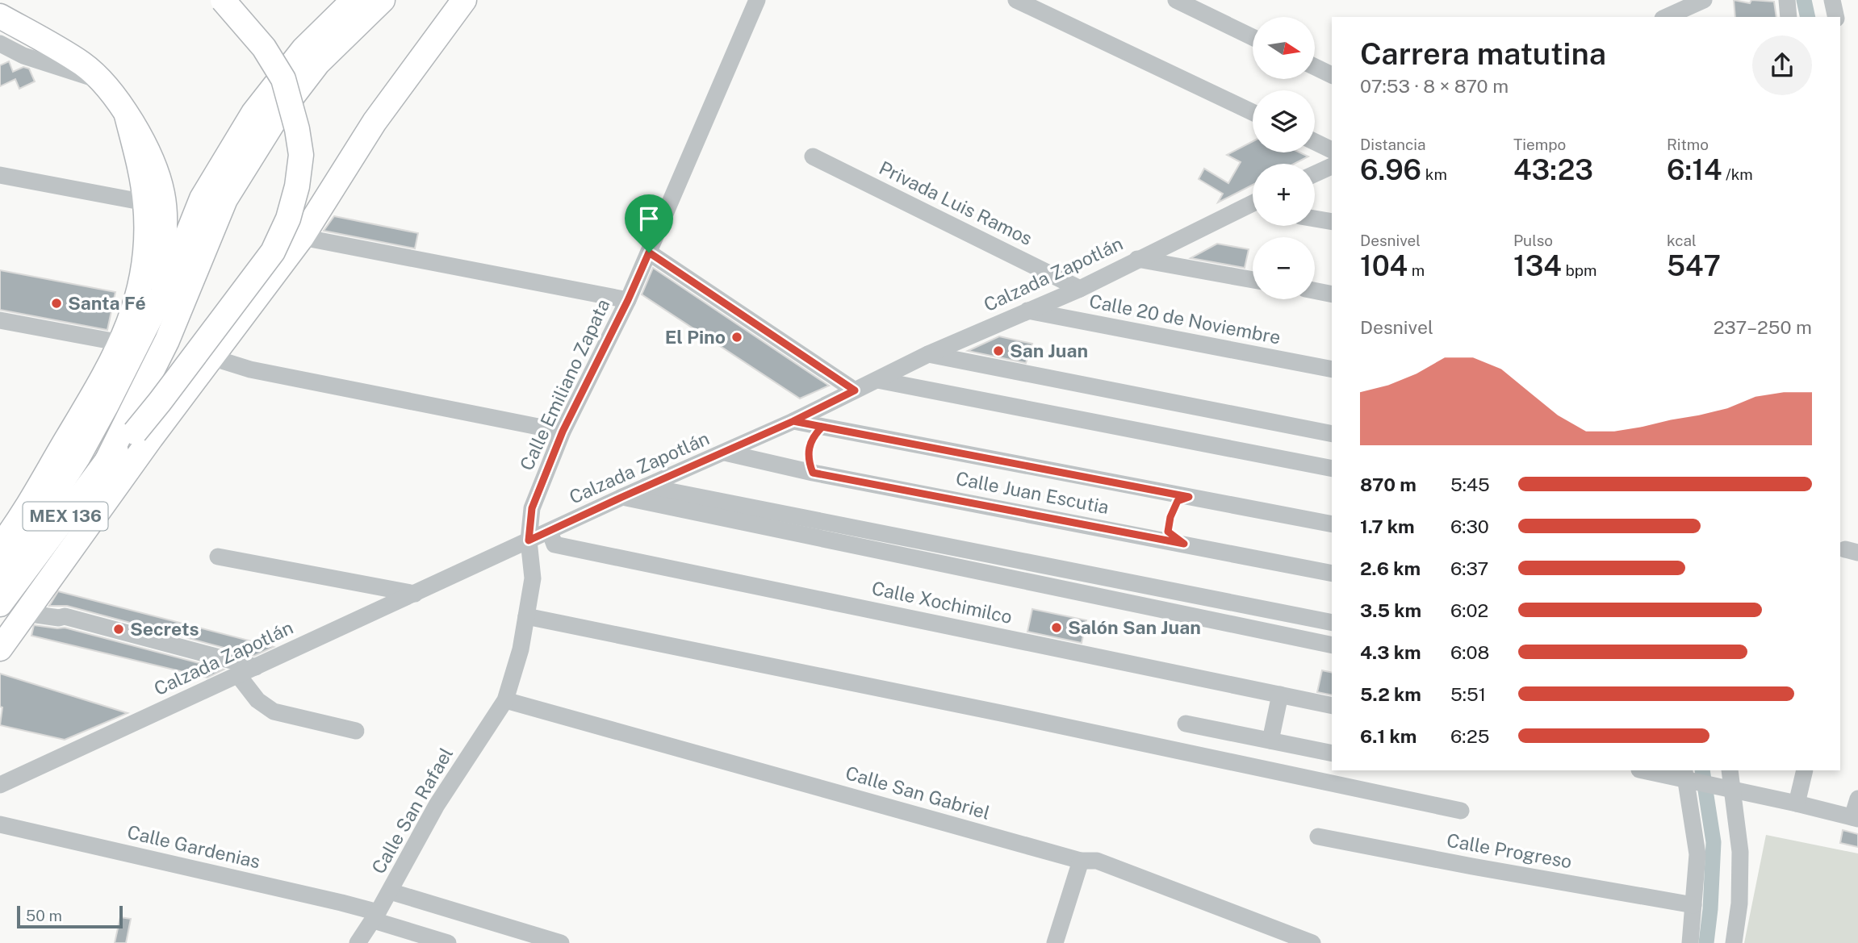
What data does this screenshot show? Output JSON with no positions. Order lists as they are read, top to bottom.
{
  "streets": {
    "highway": ["MEX 136"],
    "street": [
      "Privada Luis Ramos",
      "Calzada Zapotlán",
      "Calle 20 de Noviembre",
      "Calle Emiliano Zapata",
      "Calle Juan Escutia",
      "Calle Xochimilco",
      "Calle San Gabriel",
      "Calle San Rafael",
      "Calle Gardenias",
      "Calle Progreso"
    ]
  },
  "crossings": [
    ["Privada Luis Ramos", "Calzada Zapotlán"],
    ["Calzada Zapotlán", "Calle 20 de Noviembre"],
    ["Calzada Zapotlán", "Calle Emiliano Zapata"],
    ["Calzada Zapotlán", "Calle Juan Escutia"],
    ["Calzada Zapotlán", "Calle Xochimilco"],
    ["Calle Emiliano Zapata", "Calle San Rafael"],
    ["Calle San Gabriel", "Calle San Rafael"],
    ["Calle San Rafael", "Calle Gardenias"]
  ],
  "places": [
    "Santa Fé",
    "El Pino",
    "San Juan",
    "Salón San Juan",
    "Secrets"
  ],
  "scale_bar": "50 m",
  "north": "right",
  "page": {
    "map_buttons": ["+", "−"],
    "heading": ["Carrera matutina", "07:53 · 8 × 870 m"],
    "stats": [
      ["Distancia", "6.96 km"],
      ["Tiempo", "43:23"],
      ["Ritmo", "6:14 /km"],
      ["Desnivel", "104 m"],
      ["Pulso", "134 bpm"],
      ["kcal", "547"]
    ],
    "chart": ["Desnivel", "237–250 m"],
    "list": [
      {
        "name": "870 m",
        "note": "5:45"
      },
      {
        "name": "1.7 km",
        "note": "6:30"
      },
      {
        "name": "2.6 km",
        "note": "6:37"
      },
      {
        "name": "3.5 km",
        "note": "6:02"
      },
      {
        "name": "4.3 km",
        "note": "6:08"
      },
      {
        "name": "5.2 km",
        "note": "5:51"
      },
      {
        "name": "6.1 km",
        "note": "6:25"
      }
    ],
    "scale": "50 m"
  }
}
